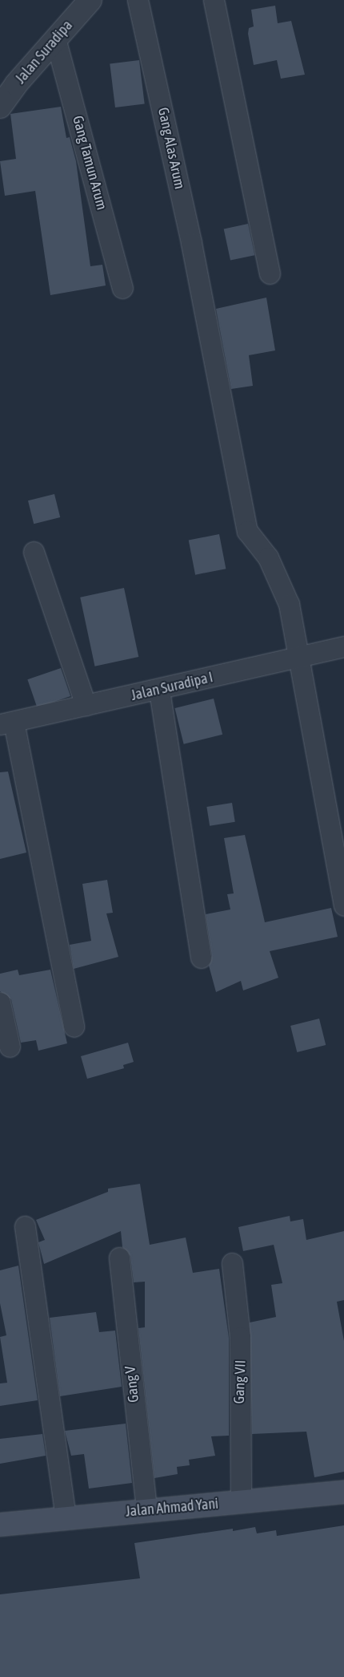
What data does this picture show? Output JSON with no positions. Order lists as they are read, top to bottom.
{
  "streets": {
    "main road": ["Jalan Ahmad Yani"],
    "street": [
      "Jalan Suradipa",
      "Gang Alas Arum",
      "Gang Tamun Arum",
      "Jalan Suradipa I",
      "Gang VII",
      "Gang V"
    ]
  },
  "crossings": [
    ["Jalan Suradipa", "Gang Tamun Arum"],
    ["Gang Alas Arum", "Jalan Suradipa I"],
    ["Gang VII", "Jalan Ahmad Yani"],
    ["Gang V", "Jalan Ahmad Yani"]
  ]
}
